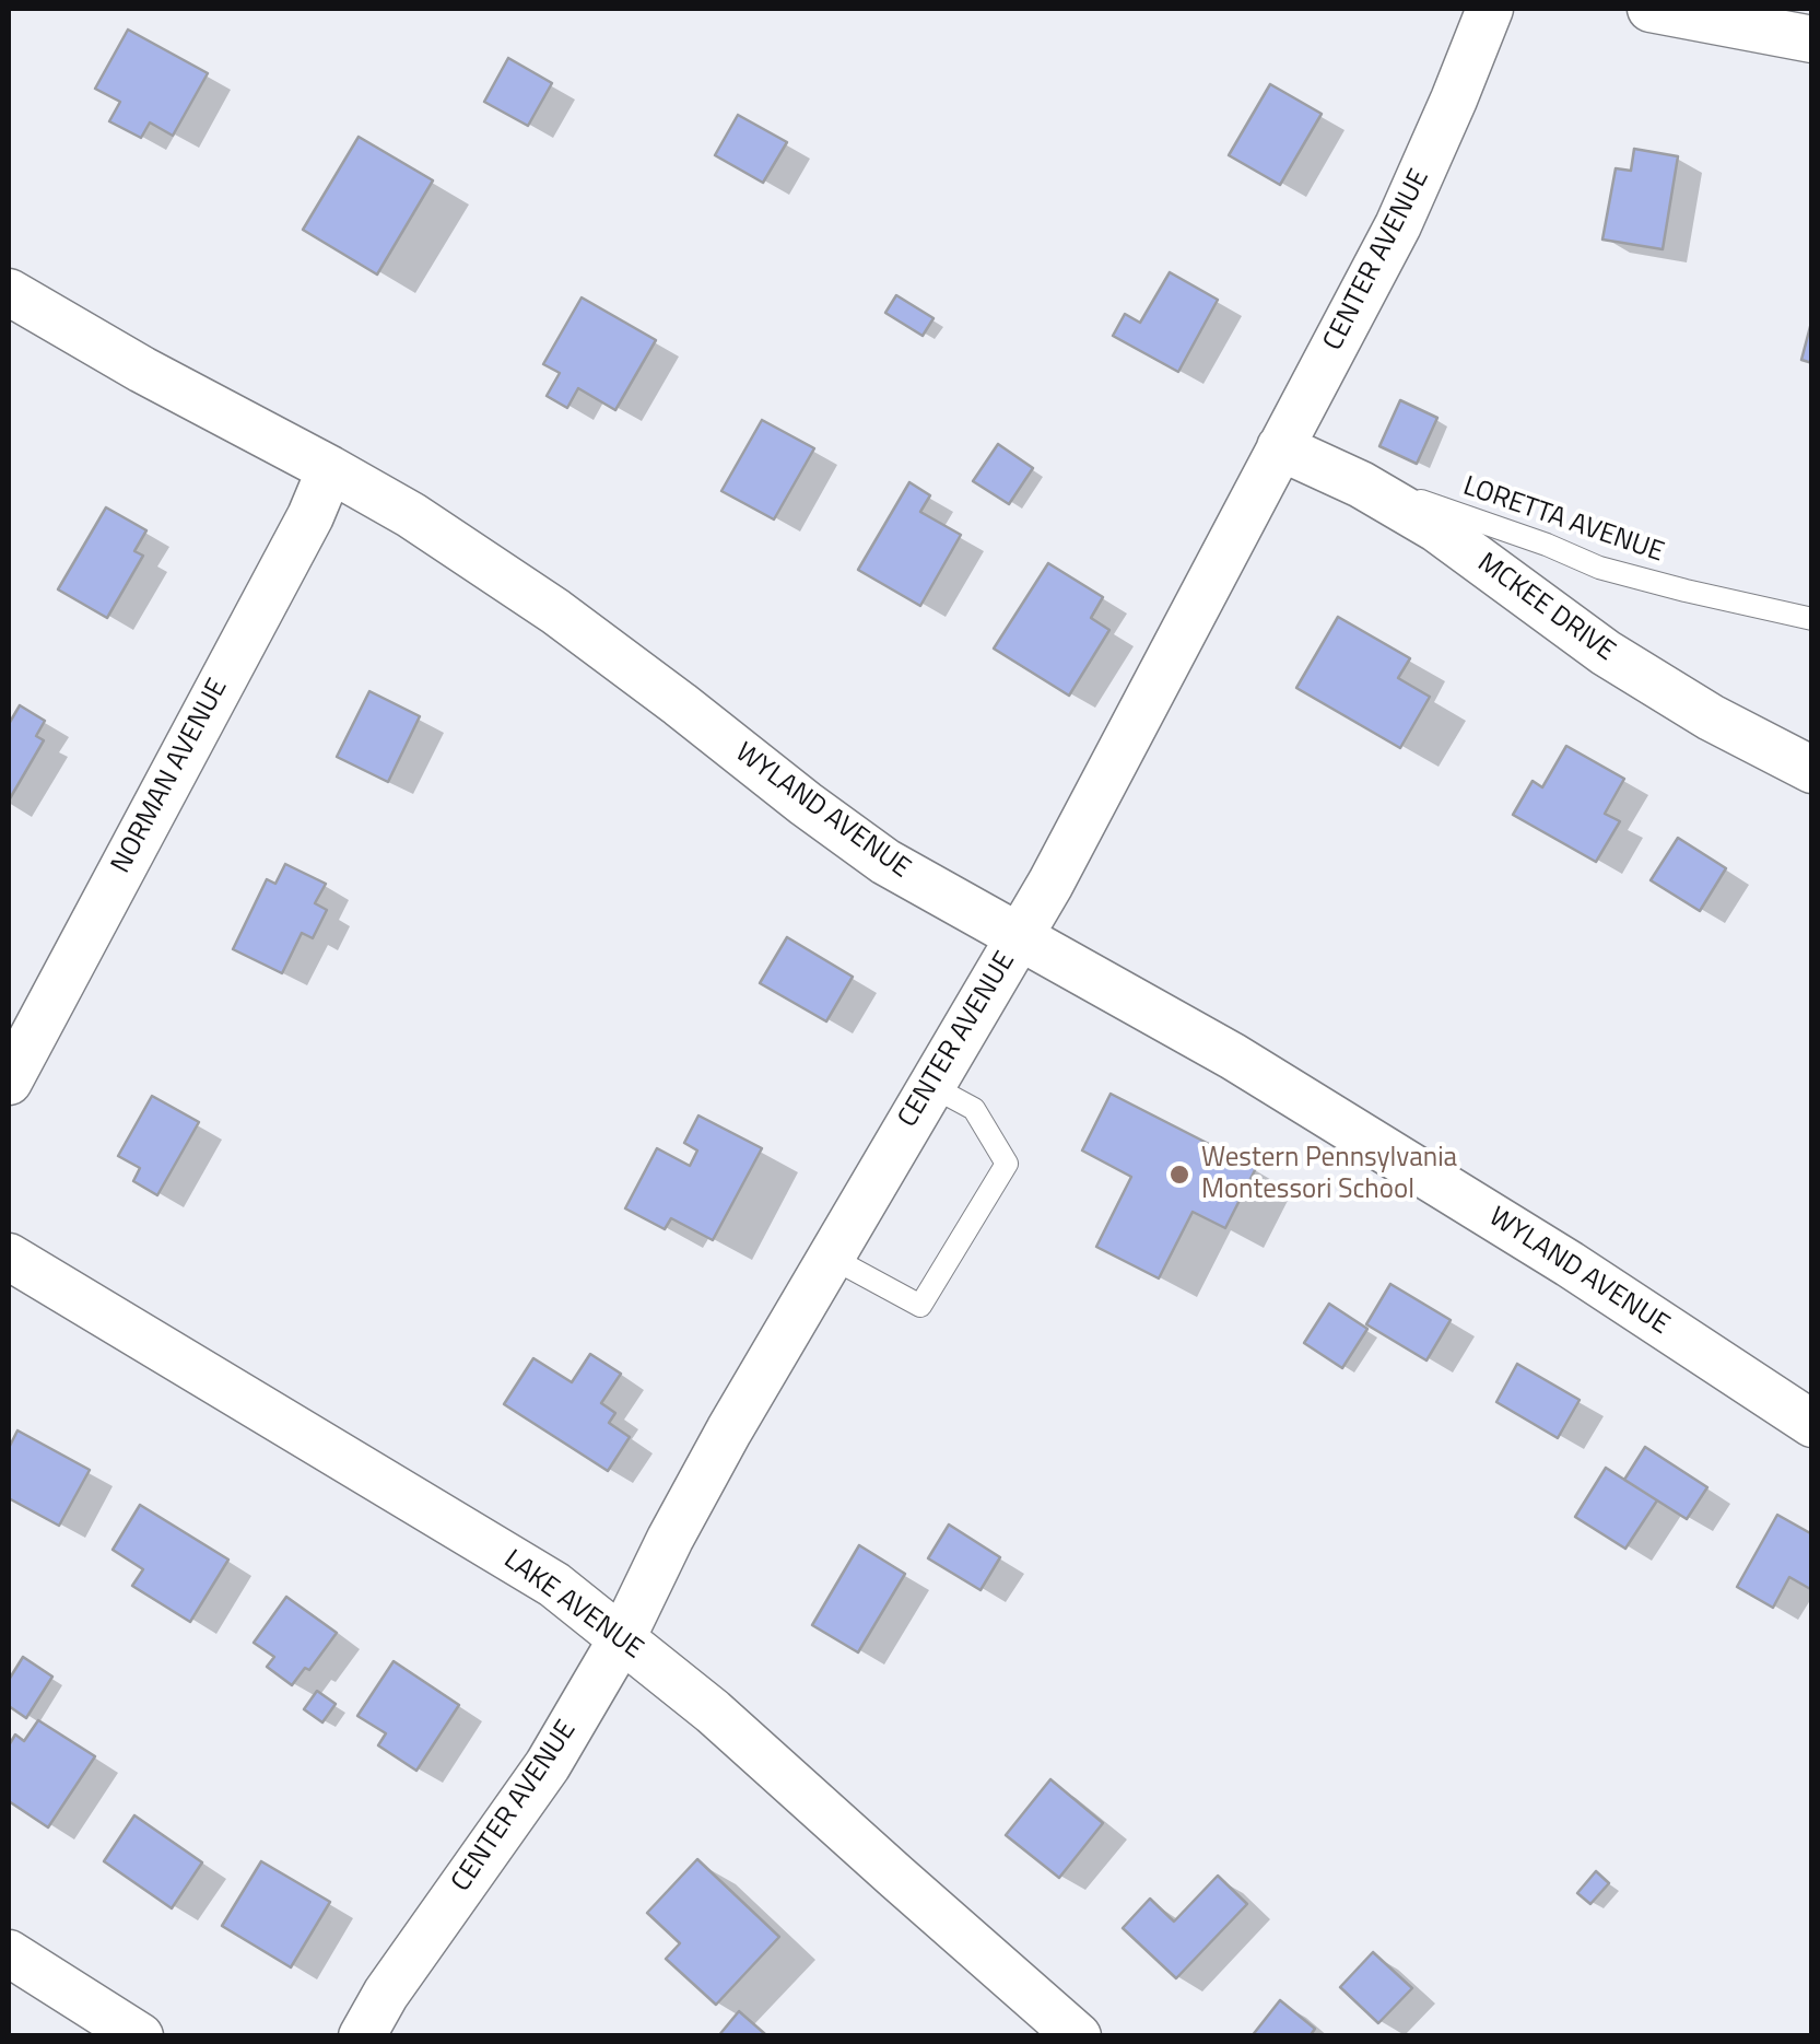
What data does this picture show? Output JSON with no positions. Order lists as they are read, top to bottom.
{
  "streets": {
    "street": [
      "CENTER AVENUE",
      "MCKEE DRIVE",
      "NORMAN AVENUE",
      "WYLAND AVENUE",
      "LAKE AVENUE"
    ],
    "lane": ["LORETTA AVENUE"]
  },
  "crossings": [
    ["CENTER AVENUE", "MCKEE DRIVE"],
    ["CENTER AVENUE", "WYLAND AVENUE"],
    ["CENTER AVENUE", "LAKE AVENUE"],
    ["LORETTA AVENUE", "MCKEE DRIVE"],
    ["NORMAN AVENUE", "WYLAND AVENUE"]
  ],
  "places": ["Western Pennsylvania Montessori School"]
}
